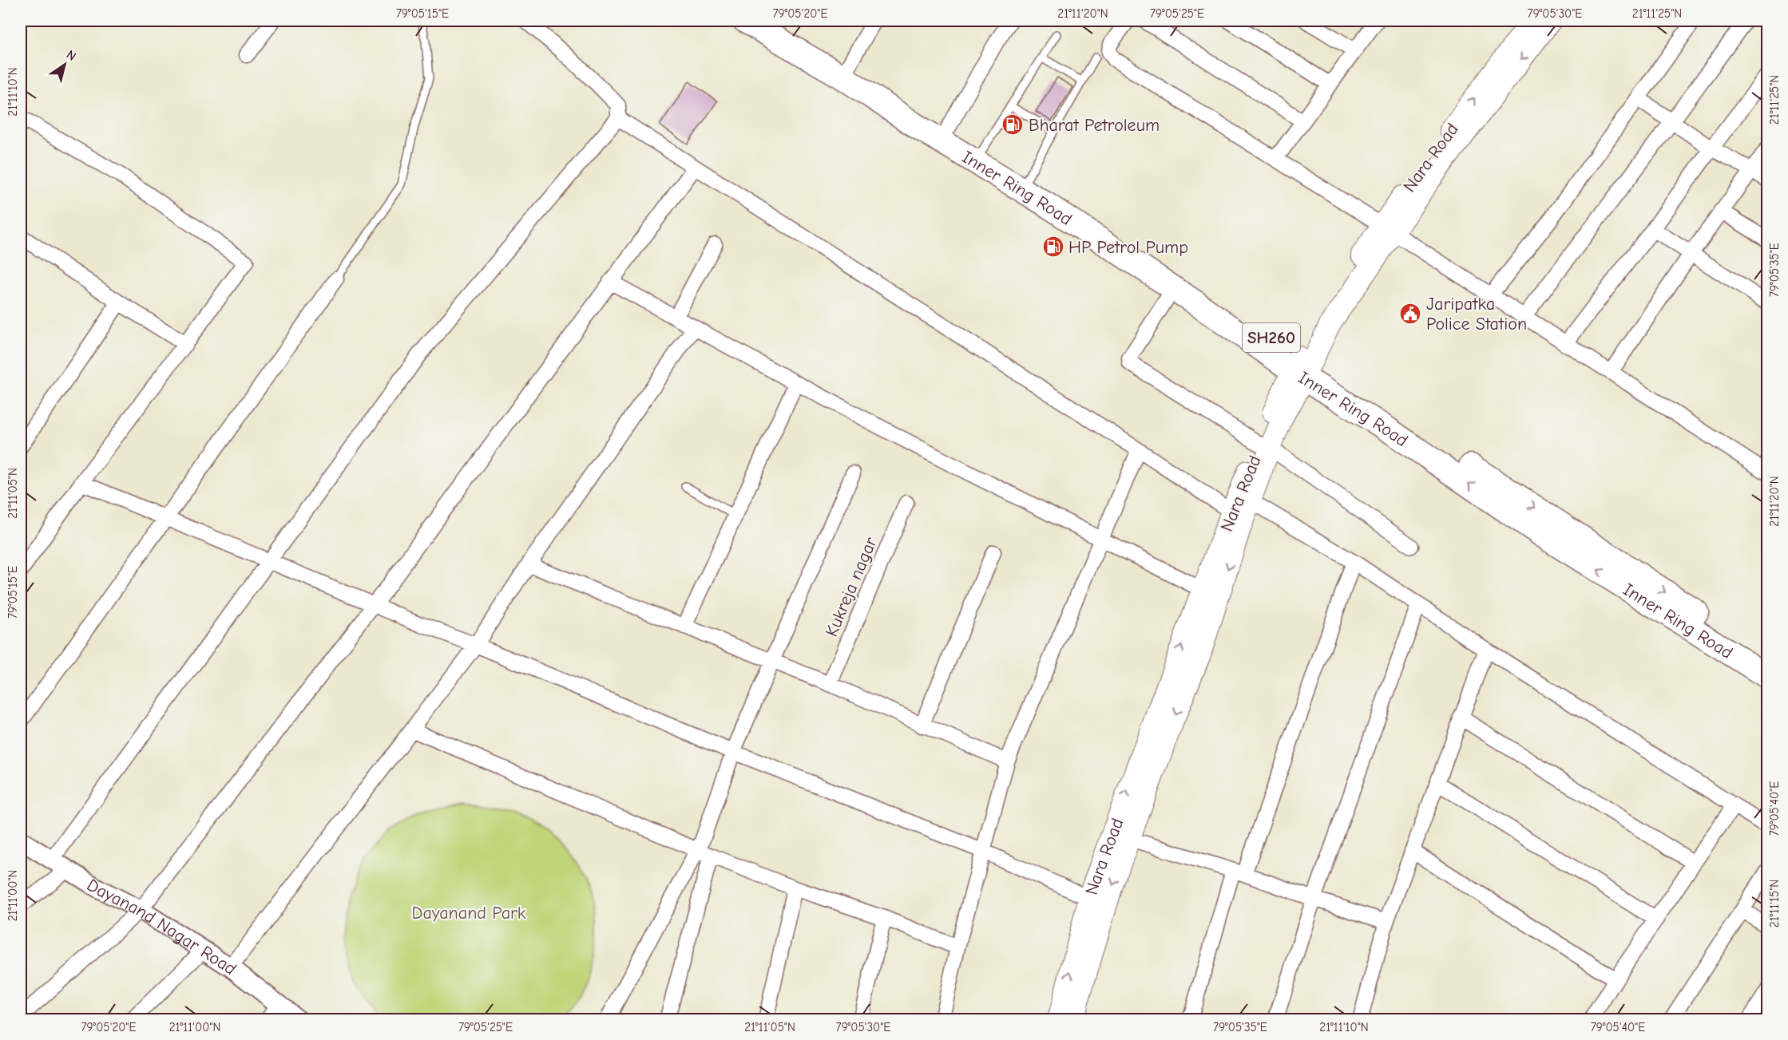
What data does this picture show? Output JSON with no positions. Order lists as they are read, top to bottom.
{
  "streets": {
    "highway": ["Inner Ring Road", "SH260"],
    "main road": ["Nara Road"],
    "street": ["Kukreja nagar", "Dayanand Nagar Road"]
  },
  "crossings": [
    ["Nara Road", "Inner Ring Road"]
  ],
  "parks": ["Dayanand Park"],
  "places": {
    "fuel station": ["Bharat Petroleum", "HP Petrol Pump"],
    "public building": ["Jaripatka Police Station"]
  },
  "north": "top right",
  "coordinates": [
    "79°05'15\"E",
    "79°05'20\"E",
    "21°11'20\"N",
    "79°05'25\"E",
    "79°05'30\"E",
    "21°11'25\"N",
    "21°11'10\"N",
    "79°05'35\"E",
    "21°11'05\"N",
    "79°05'40\"E",
    "21°11'00\"N",
    "21°11'15\"N"
  ]
}
